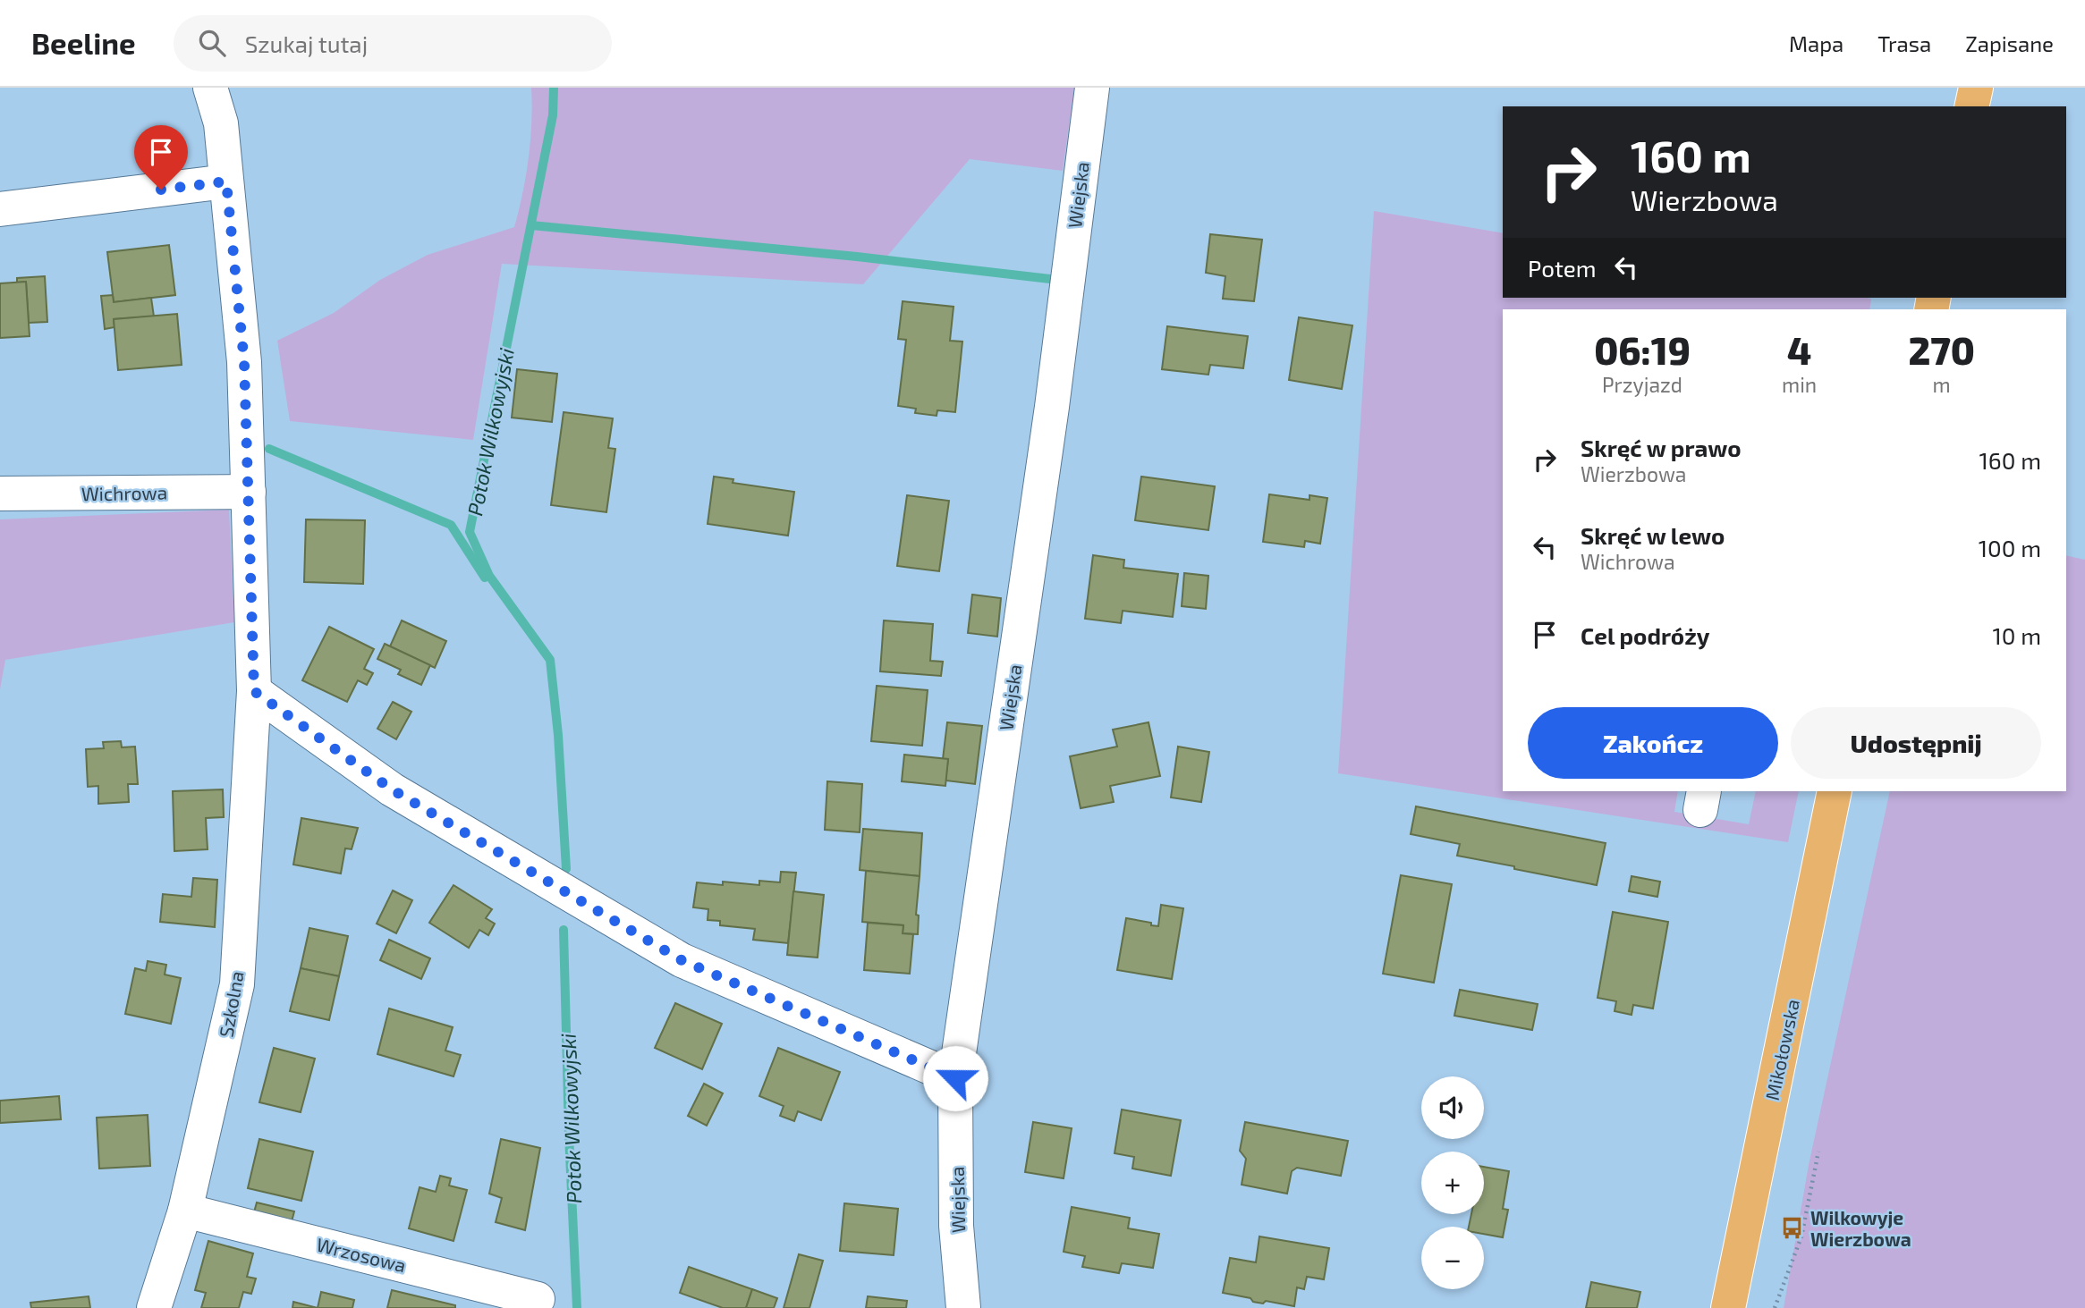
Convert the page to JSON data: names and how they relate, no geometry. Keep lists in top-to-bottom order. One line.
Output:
{"streets":{"main road":["Mikołowska"],"street":["Wiejska","Wichrowa","Szkolna","Wrzosowa"]},"crossings":[["Wichrowa","Szkolna"],["Szkolna","Wrzosowa"]],"water":["Potok Wilkowyjski"],"places":{"bus stop":["Wilkowyje Wierzbowa"]},"page":{"header":"Beeline","search":"Szukaj tutaj","nav":["Mapa","Trasa","Zapisane"],"turn":["160 m","Wierzbowa"],"then":"Potem","eta":["06:19","Przyjazd","4","min","270","m"],"list":[{"name":"Skręć w prawo","note":"Wierzbowa","value":"160 m"},{"name":"Skręć w lewo","note":"Wichrowa","value":"100 m"},{"name":"Cel podróży","value":"10 m"}],"buttons":["Zakończ","Udostępnij"],"map_buttons":["+","−"]}}
